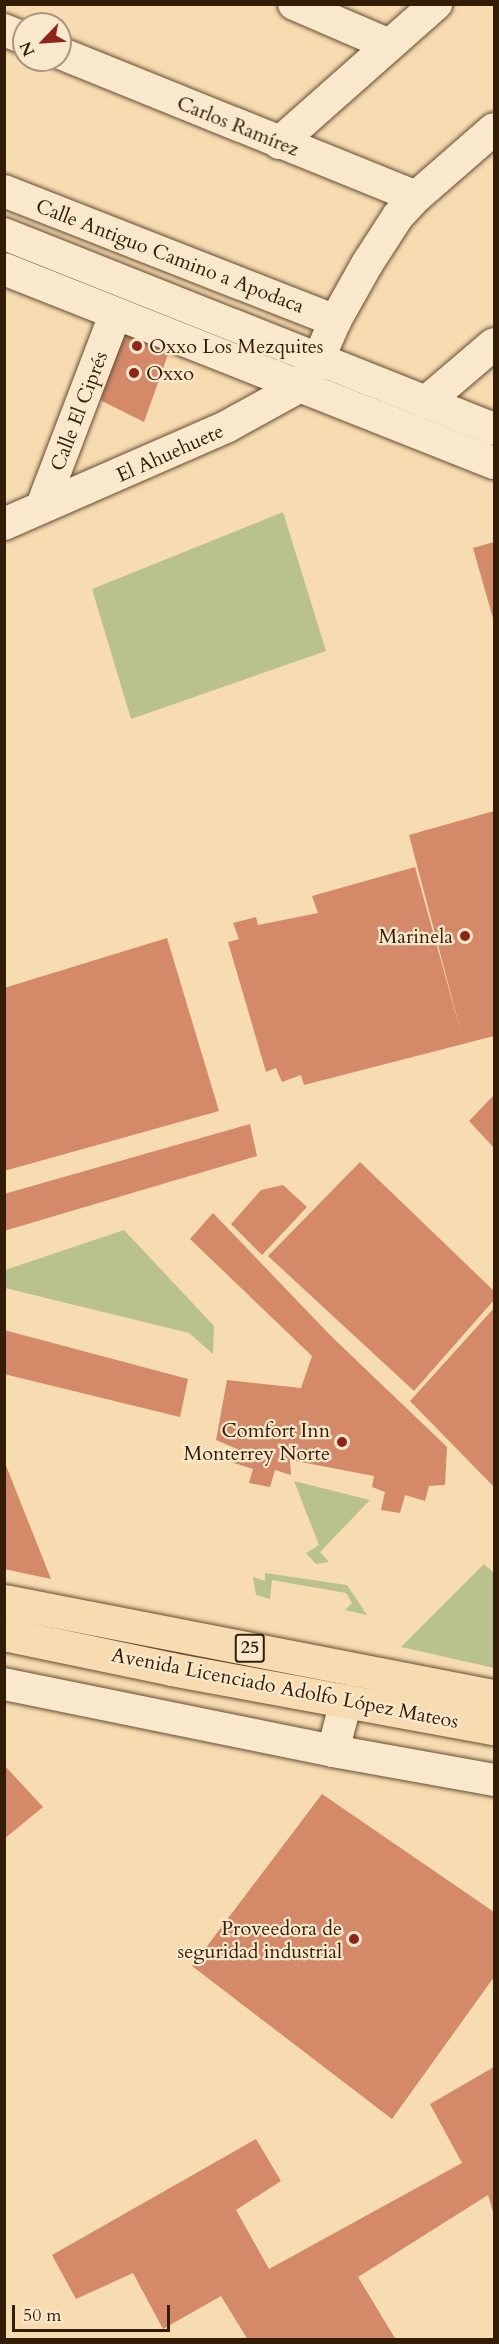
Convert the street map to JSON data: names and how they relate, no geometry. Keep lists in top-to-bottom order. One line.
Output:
{"streets":{"main road":["25","Avenida Licenciado Adolfo López Mateos"],"street":["Carlos Ramírez","Calle Antiguo Camino a Apodaca","Calle El Ciprés","El Ahuehuete"]},"crossings":[["Carlos Ramírez","El Ahuehuete"],["Calle Antiguo Camino a Apodaca","El Ahuehuete"],["Calle El Ciprés","El Ahuehuete"]],"places":["Oxxo Los Mezquites","Oxxo","Marinela","Comfort Inn Monterrey Norte","Proveedora de seguridad industrial"],"scale_bar":"50 m","north":"bottom left"}
